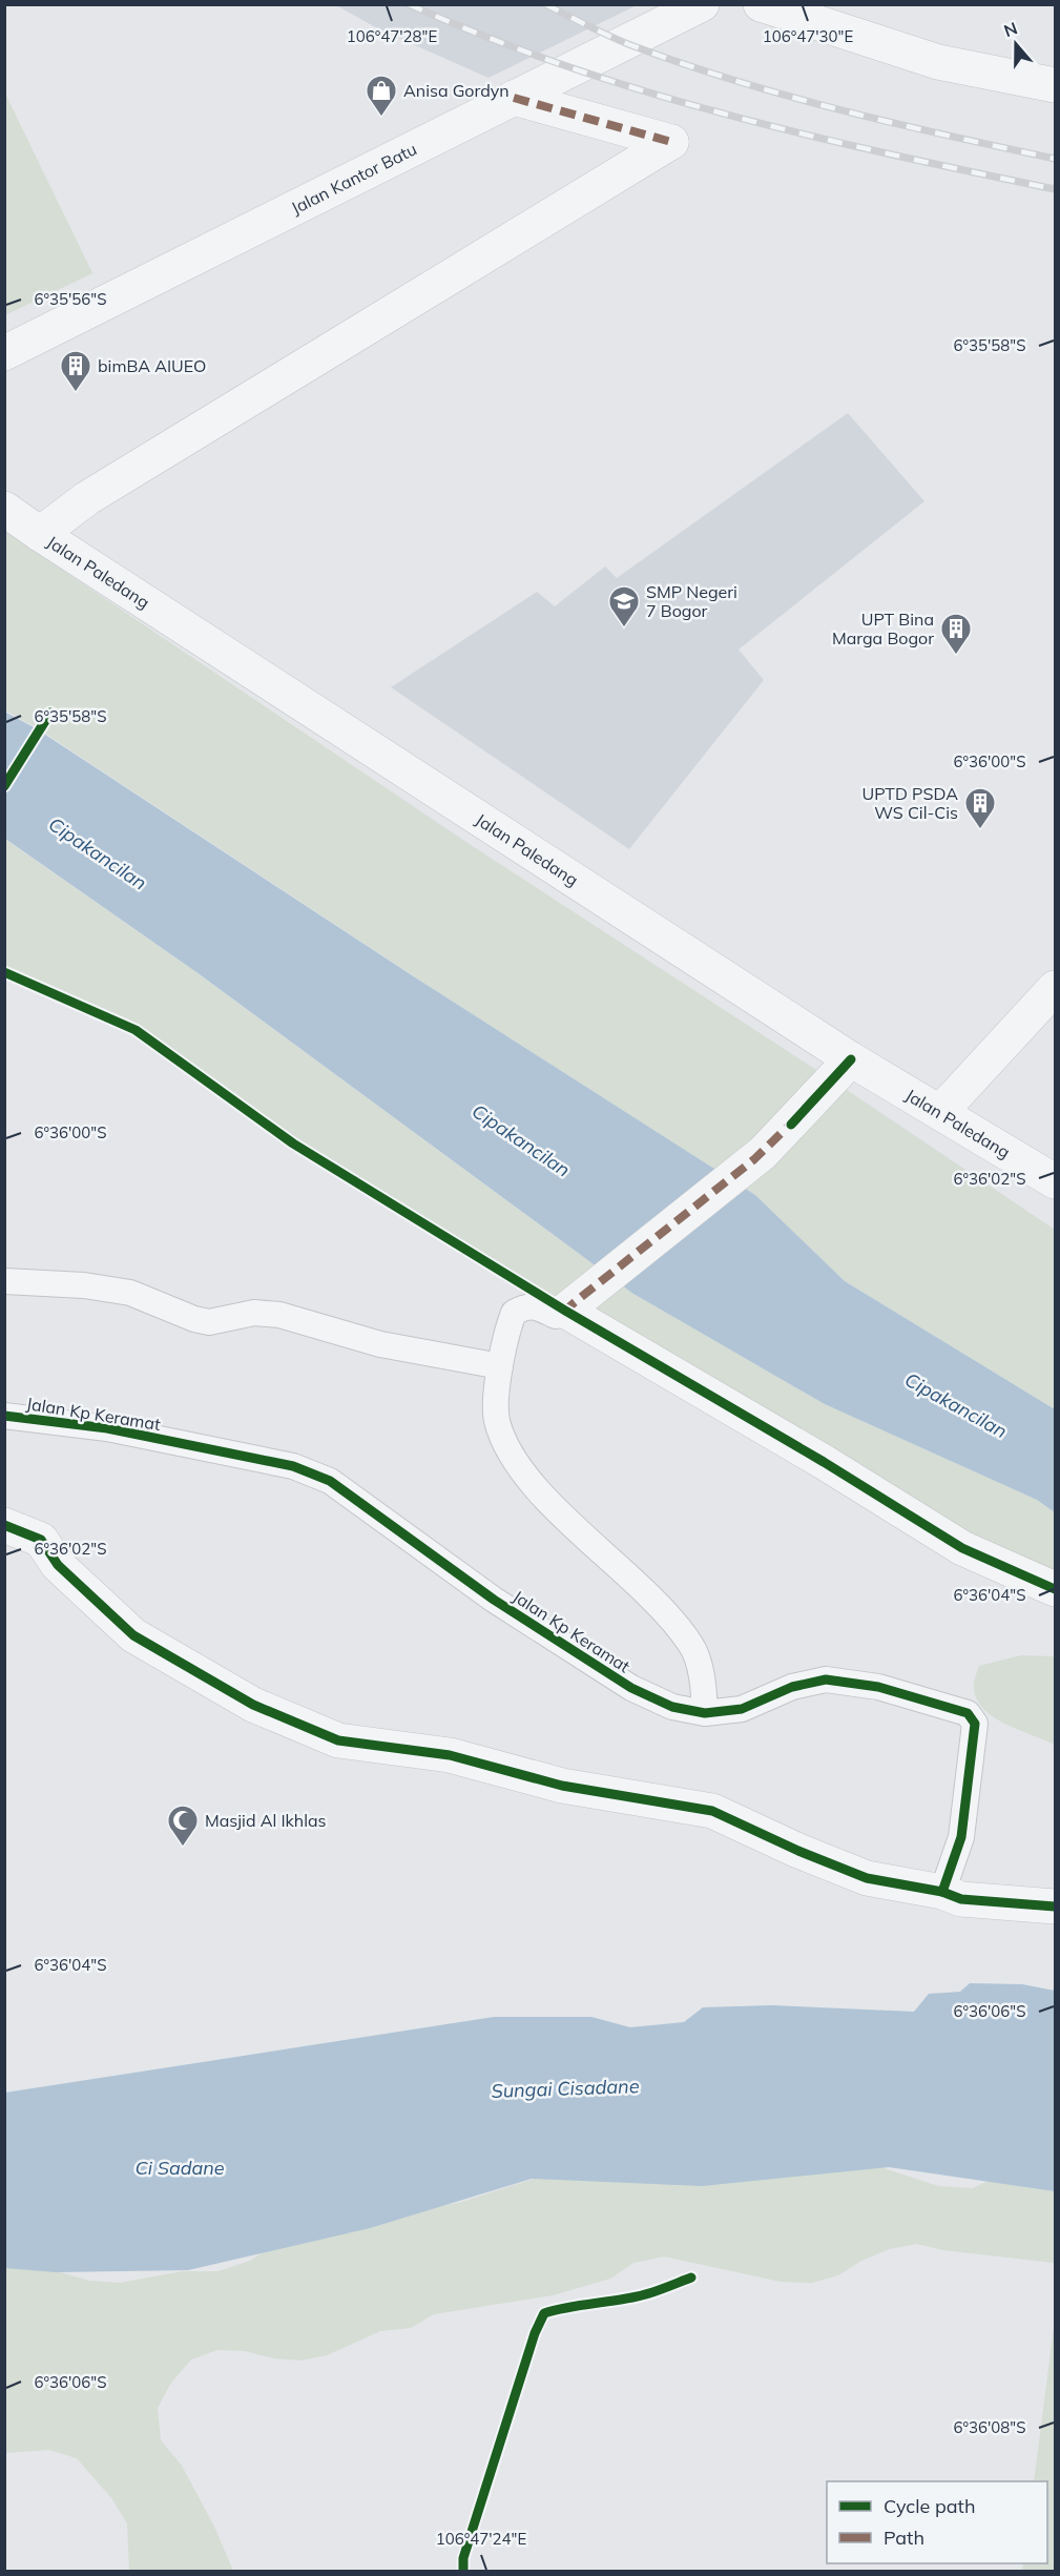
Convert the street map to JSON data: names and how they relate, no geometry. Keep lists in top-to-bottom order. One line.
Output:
{"streets":{"street":["Jalan Kantor Batu","Jalan Paledang"],"lane":["Jalan Kp Keramat"]},"water":["Cipakancilan","Sungai Cisadane","Ci Sadane"],"places":{"shop":["Anisa Gordyn"],"building":["bimBA AIUEO","UPT Bina Marga Bogor","UPTD PSDA WS Cil-Cis"],"school or university":["SMP Negeri 7 Bogor"],"mosque":["Masjid Al Ikhlas"]},"legend":["Cycle path","Path"],"north":"top","coordinates":["106°47'28\"E","106°47'30\"E","6°35'56\"S","6°35'58\"S","6°36'00\"S","6°36'02\"S","6°36'04\"S","6°36'06\"S","6°36'08\"S","106°47'24\"E"]}
